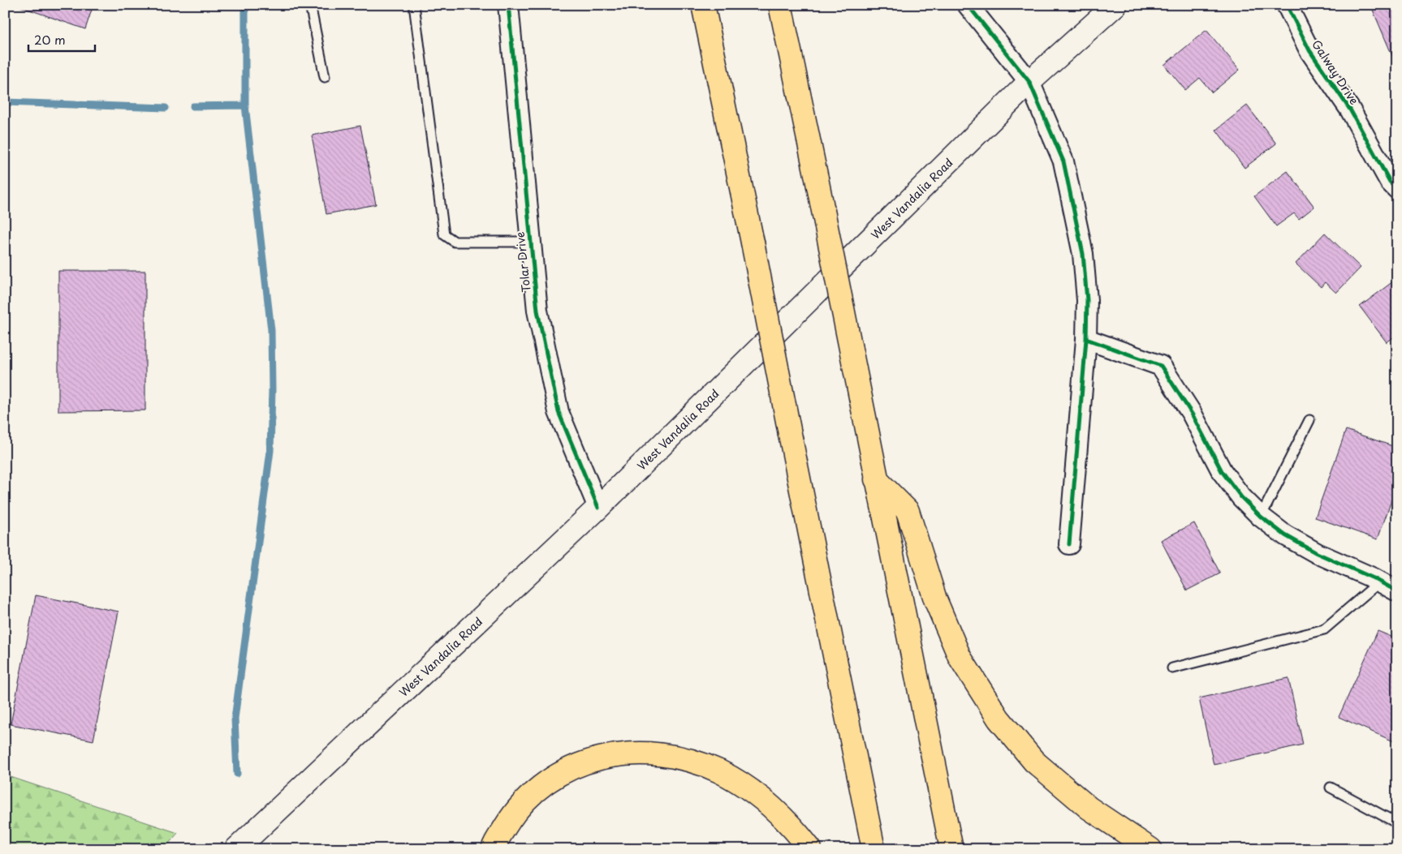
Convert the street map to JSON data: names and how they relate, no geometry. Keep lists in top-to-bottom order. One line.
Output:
{"streets":{"main road":["West Vandalia Road"],"street":["Galway Drive","Tolar Drive"]},"crossings":[["West Vandalia Road","Tolar Drive"]],"scale_bar":"20 m"}
